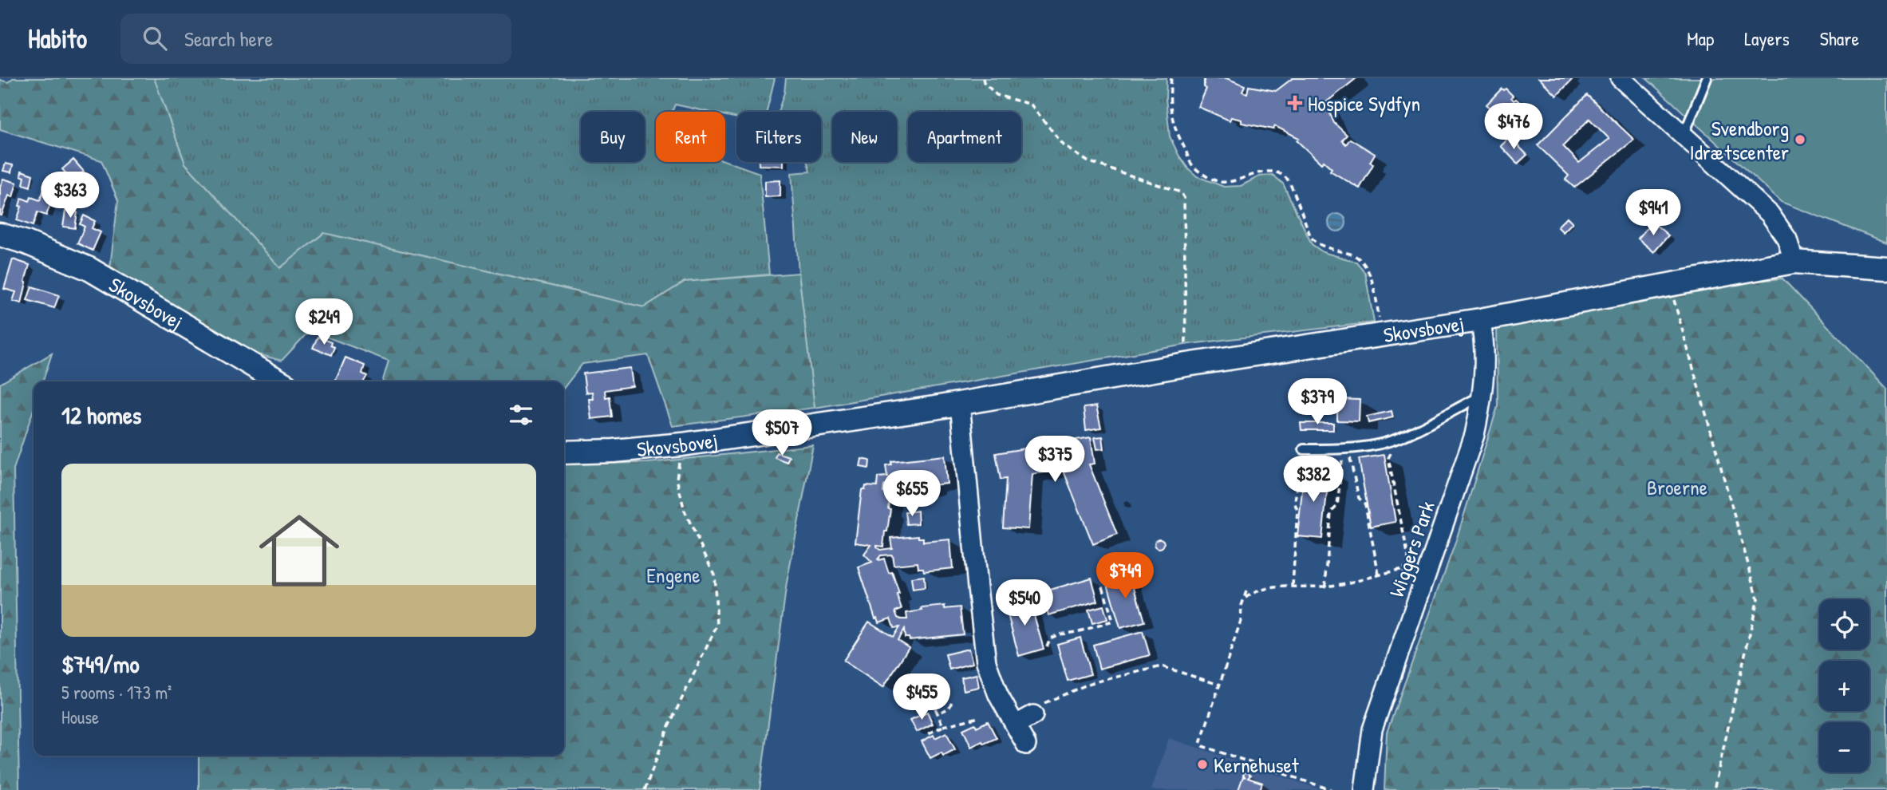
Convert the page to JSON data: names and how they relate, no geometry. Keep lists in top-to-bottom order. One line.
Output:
{"streets":{"street":["Skovsbovej","Wiggers Park"]},"crossings":[["Skovsbovej","Wiggers Park"]],"parks":["Broerne","Engene"],"places":{"health":["Hospice Sydfyn"],"other":["Svendborg Idrætscenter","Kernehuset"]},"page":{"header":"Habito","search":"Search here","nav":["Map","Layers","Share"],"price":["$476","$363","$941","$249","$379","$507","$375","$382","$655","$749","$540","$455"],"chip":["Buy","Rent","Filters","New","Apartment"],"heading":"12 homes","list":[{"name":"$749/mo","note":"5 rooms · 173 m² · House"}],"map_buttons":["+","−"]}}
